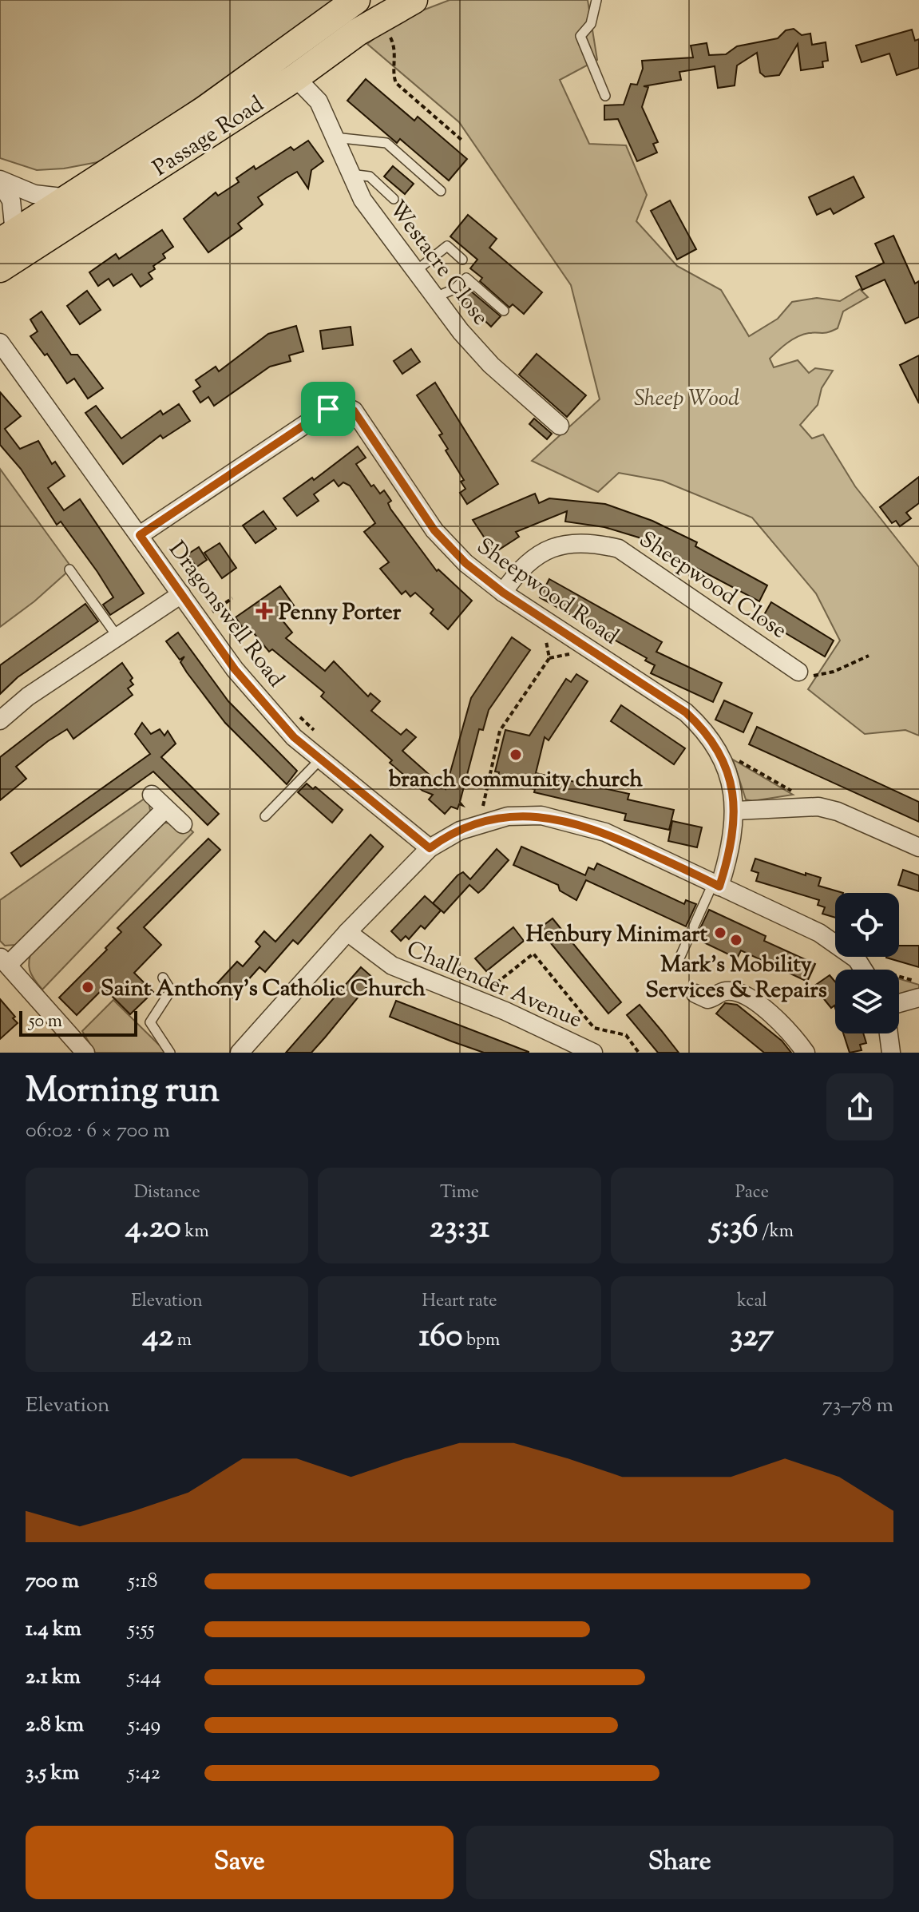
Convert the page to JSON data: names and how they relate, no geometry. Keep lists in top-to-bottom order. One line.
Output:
{"streets":{"main road":["Passage Road"],"street":["Westacre Close","Sheepwood Close","Sheepwood Road","Dragonswell Road","Challender Avenue"]},"crossings":[["Passage Road","Westacre Close"],["Sheepwood Close","Sheepwood Road"],["Sheepwood Road","Dragonswell Road"]],"parks":["Sheep Wood"],"places":{"health":["Penny Porter"],"other":["branch community church","Henbury Minimart","Mark's Mobility Services & Repairs","Saint Anthony's Catholic Church"]},"scale_bar":"50 m","page":{"scale":"50 m","heading":["Morning run","06:02 · 6 × 700 m"],"stats":[["Distance","4.20 km"],["Time","23:31"],["Pace","5:36 /km"],["Elevation","42 m"],["Heart rate","160 bpm"],["kcal","327"]],"chart":["Elevation","73–78 m"],"list":[{"name":"700 m","note":"5:18"},{"name":"1.4 km","note":"5:55"},{"name":"2.1 km","note":"5:44"},{"name":"2.8 km","note":"5:49"},{"name":"3.5 km","note":"5:42"}],"buttons":["Save","Share"]}}
